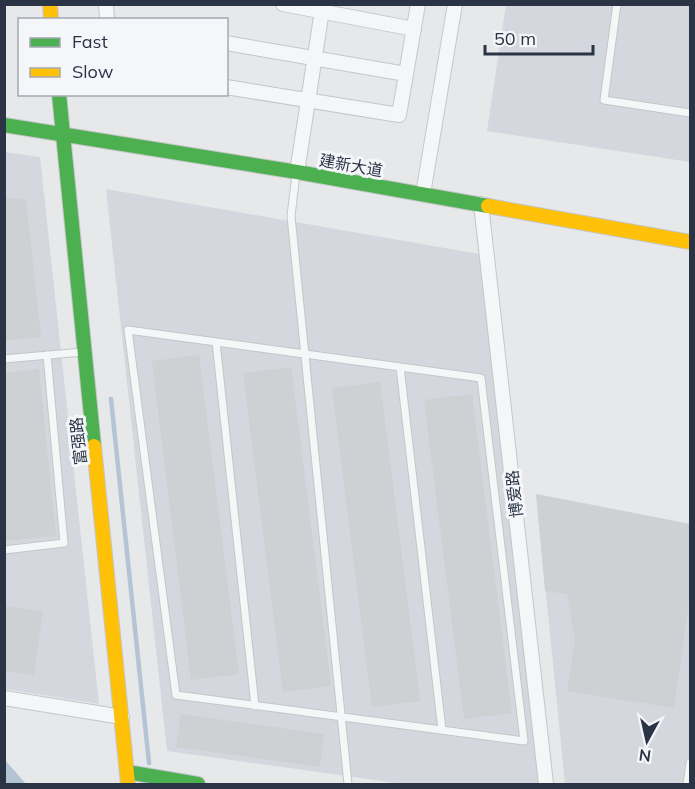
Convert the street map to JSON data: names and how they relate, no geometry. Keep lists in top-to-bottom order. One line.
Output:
{"streets":{"street":["建新大道","富强路","博爱路"]},"crossings":[["建新大道","富强路"],["建新大道","博爱路"]],"legend":["Fast","Slow"],"scale_bar":"50 m","north":"bottom"}
